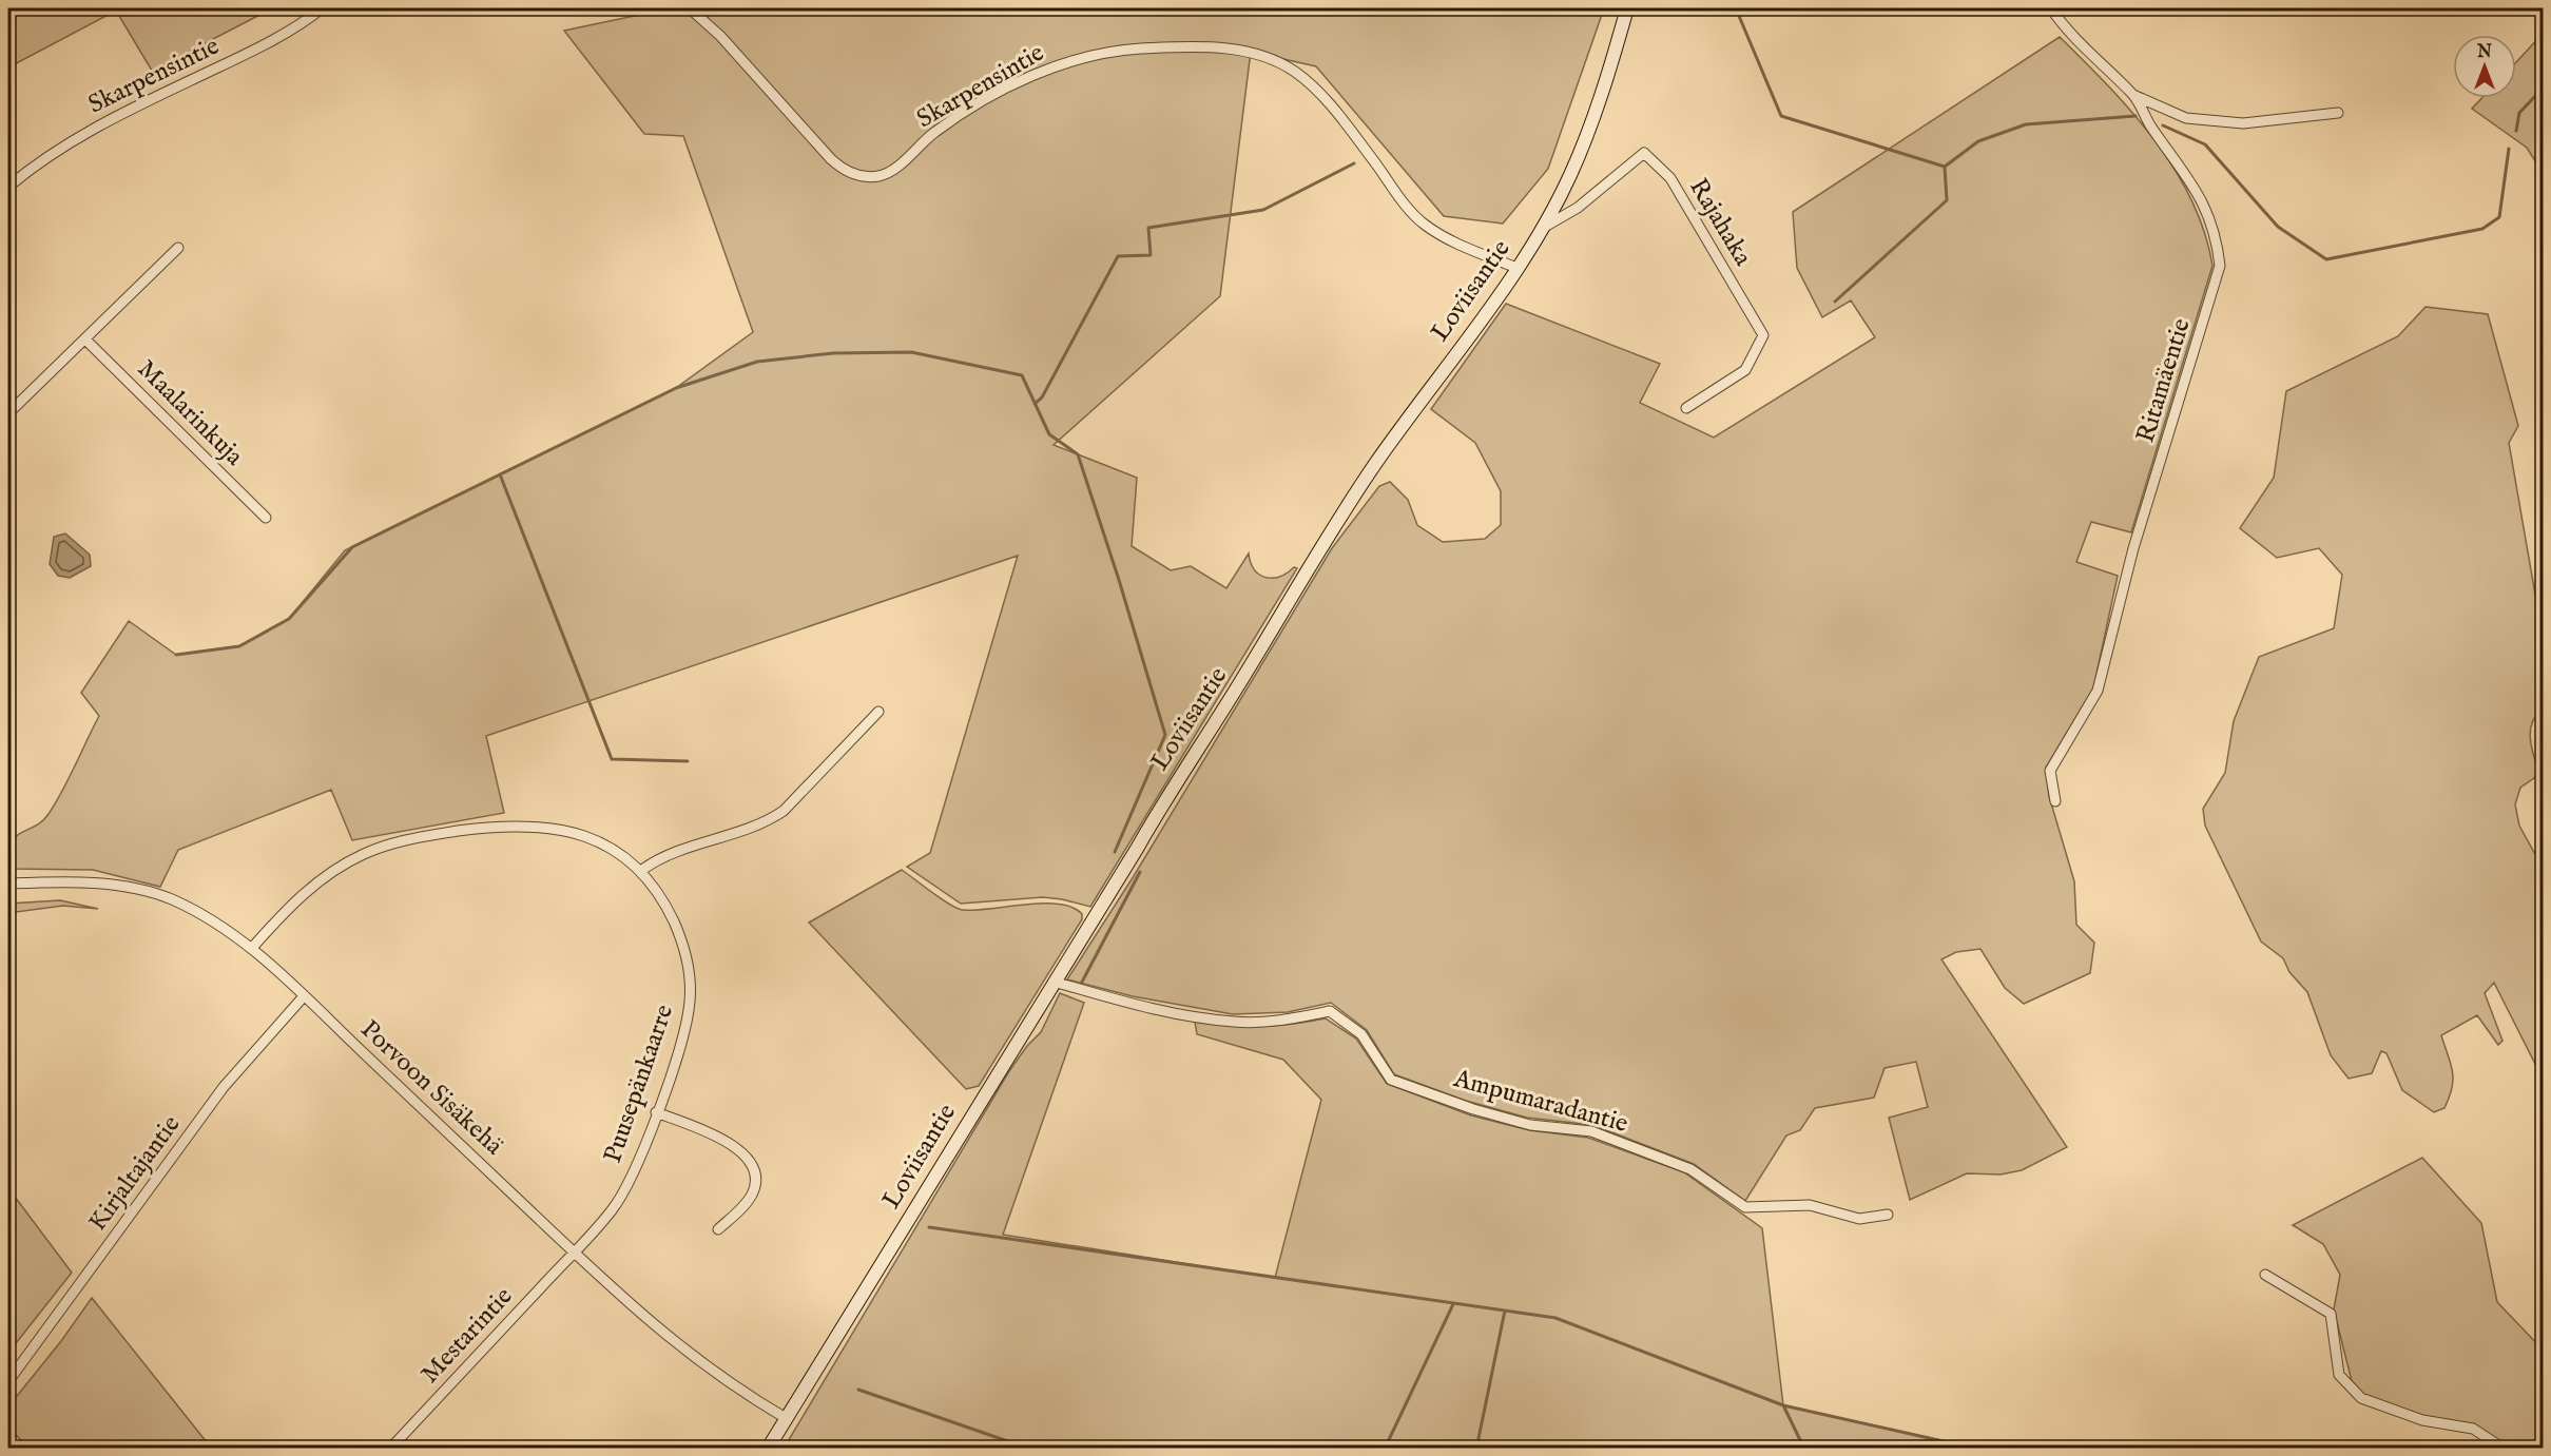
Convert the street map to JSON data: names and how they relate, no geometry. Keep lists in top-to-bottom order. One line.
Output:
{"streets":{"main road":["Loviisantie"],"street":["Skarpensintie","Rajahaka","Ritamäentie","Maalarinkuja","Puusepänkaarre","Porvoon Sisäkehä","Ampumaradantie","Kirjaltajantie","Mestarintie"]},"crossings":[["Skarpensintie","Loviisantie"],["Rajahaka","Loviisantie"],["Loviisantie","Porvoon Sisäkehä"],["Loviisantie","Ampumaradantie"],["Puusepänkaarre","Porvoon Sisäkehä"],["Puusepänkaarre","Mestarintie"],["Porvoon Sisäkehä","Kirjaltajantie"],["Porvoon Sisäkehä","Mestarintie"]],"north":"top"}
